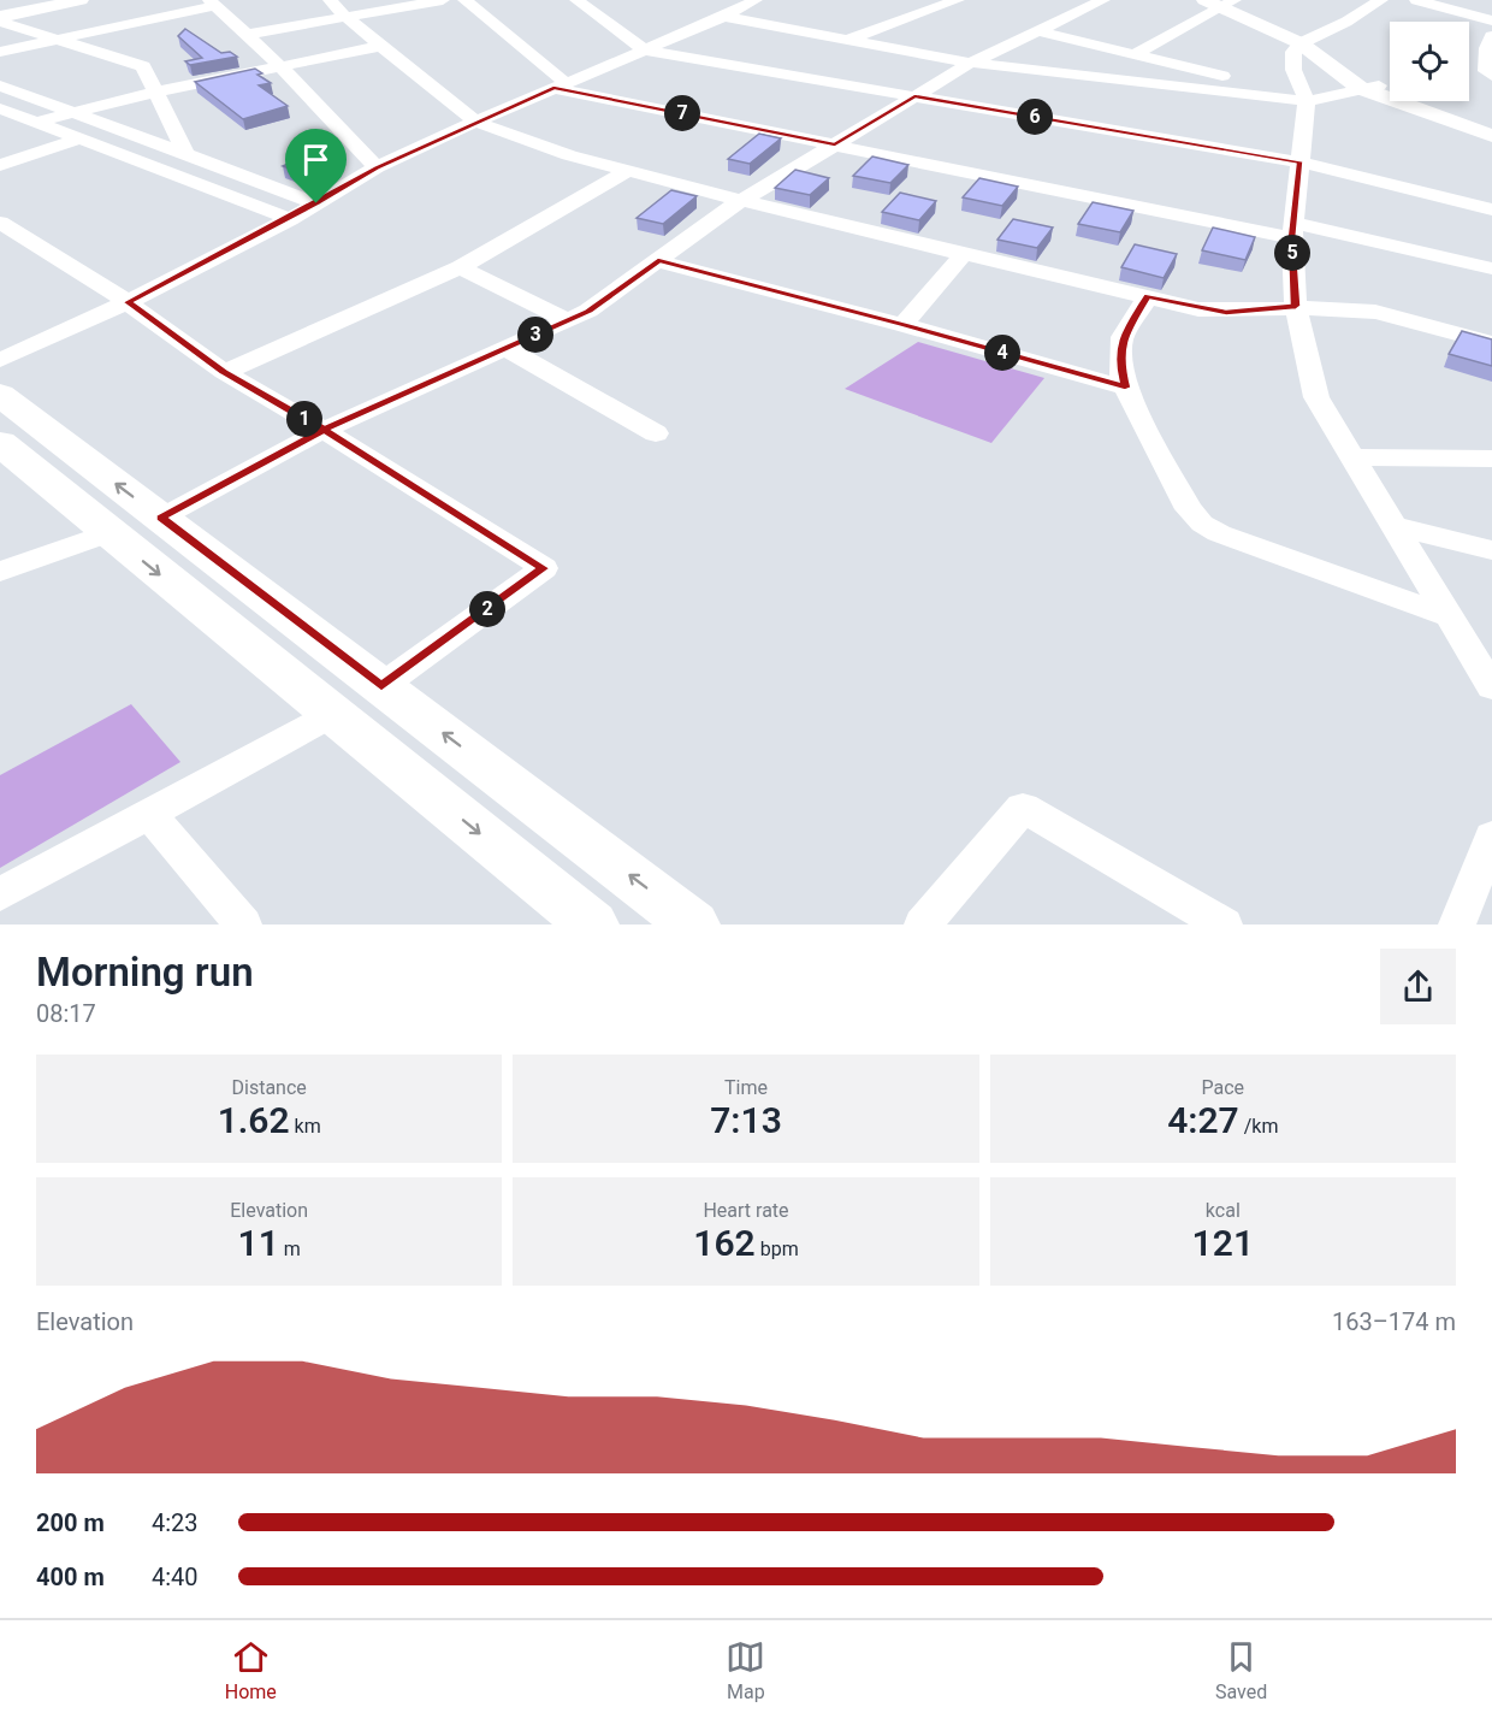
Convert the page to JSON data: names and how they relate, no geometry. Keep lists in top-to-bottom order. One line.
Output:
{"page":{"pins":["7","6","5","3","4","1","2"],"heading":["Morning run","08:17"],"stats":[["Distance","1.62 km"],["Time","7:13"],["Pace","4:27 /km"],["Elevation","11 m"],["Heart rate","162 bpm"],["kcal","121"]],"chart":["Elevation","163–174 m"],"list":[{"name":"200 m","note":"4:23"},{"name":"400 m","note":"4:40"}],"tabs":["Home","Map","Saved"]}}
